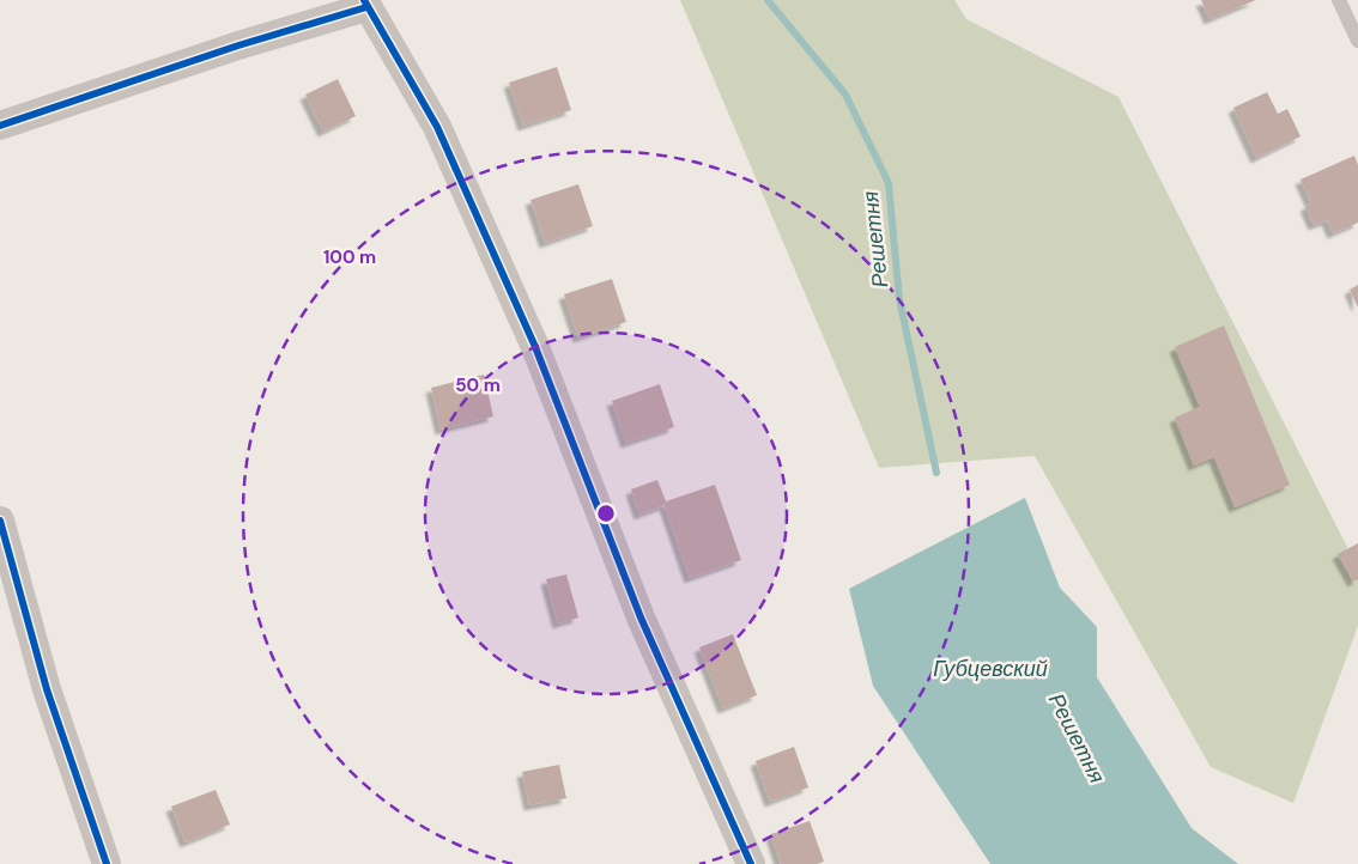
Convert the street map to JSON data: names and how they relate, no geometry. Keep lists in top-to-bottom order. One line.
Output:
{"water":["Решетня","Губцевский"],"rings":["100 m","50 m"]}
